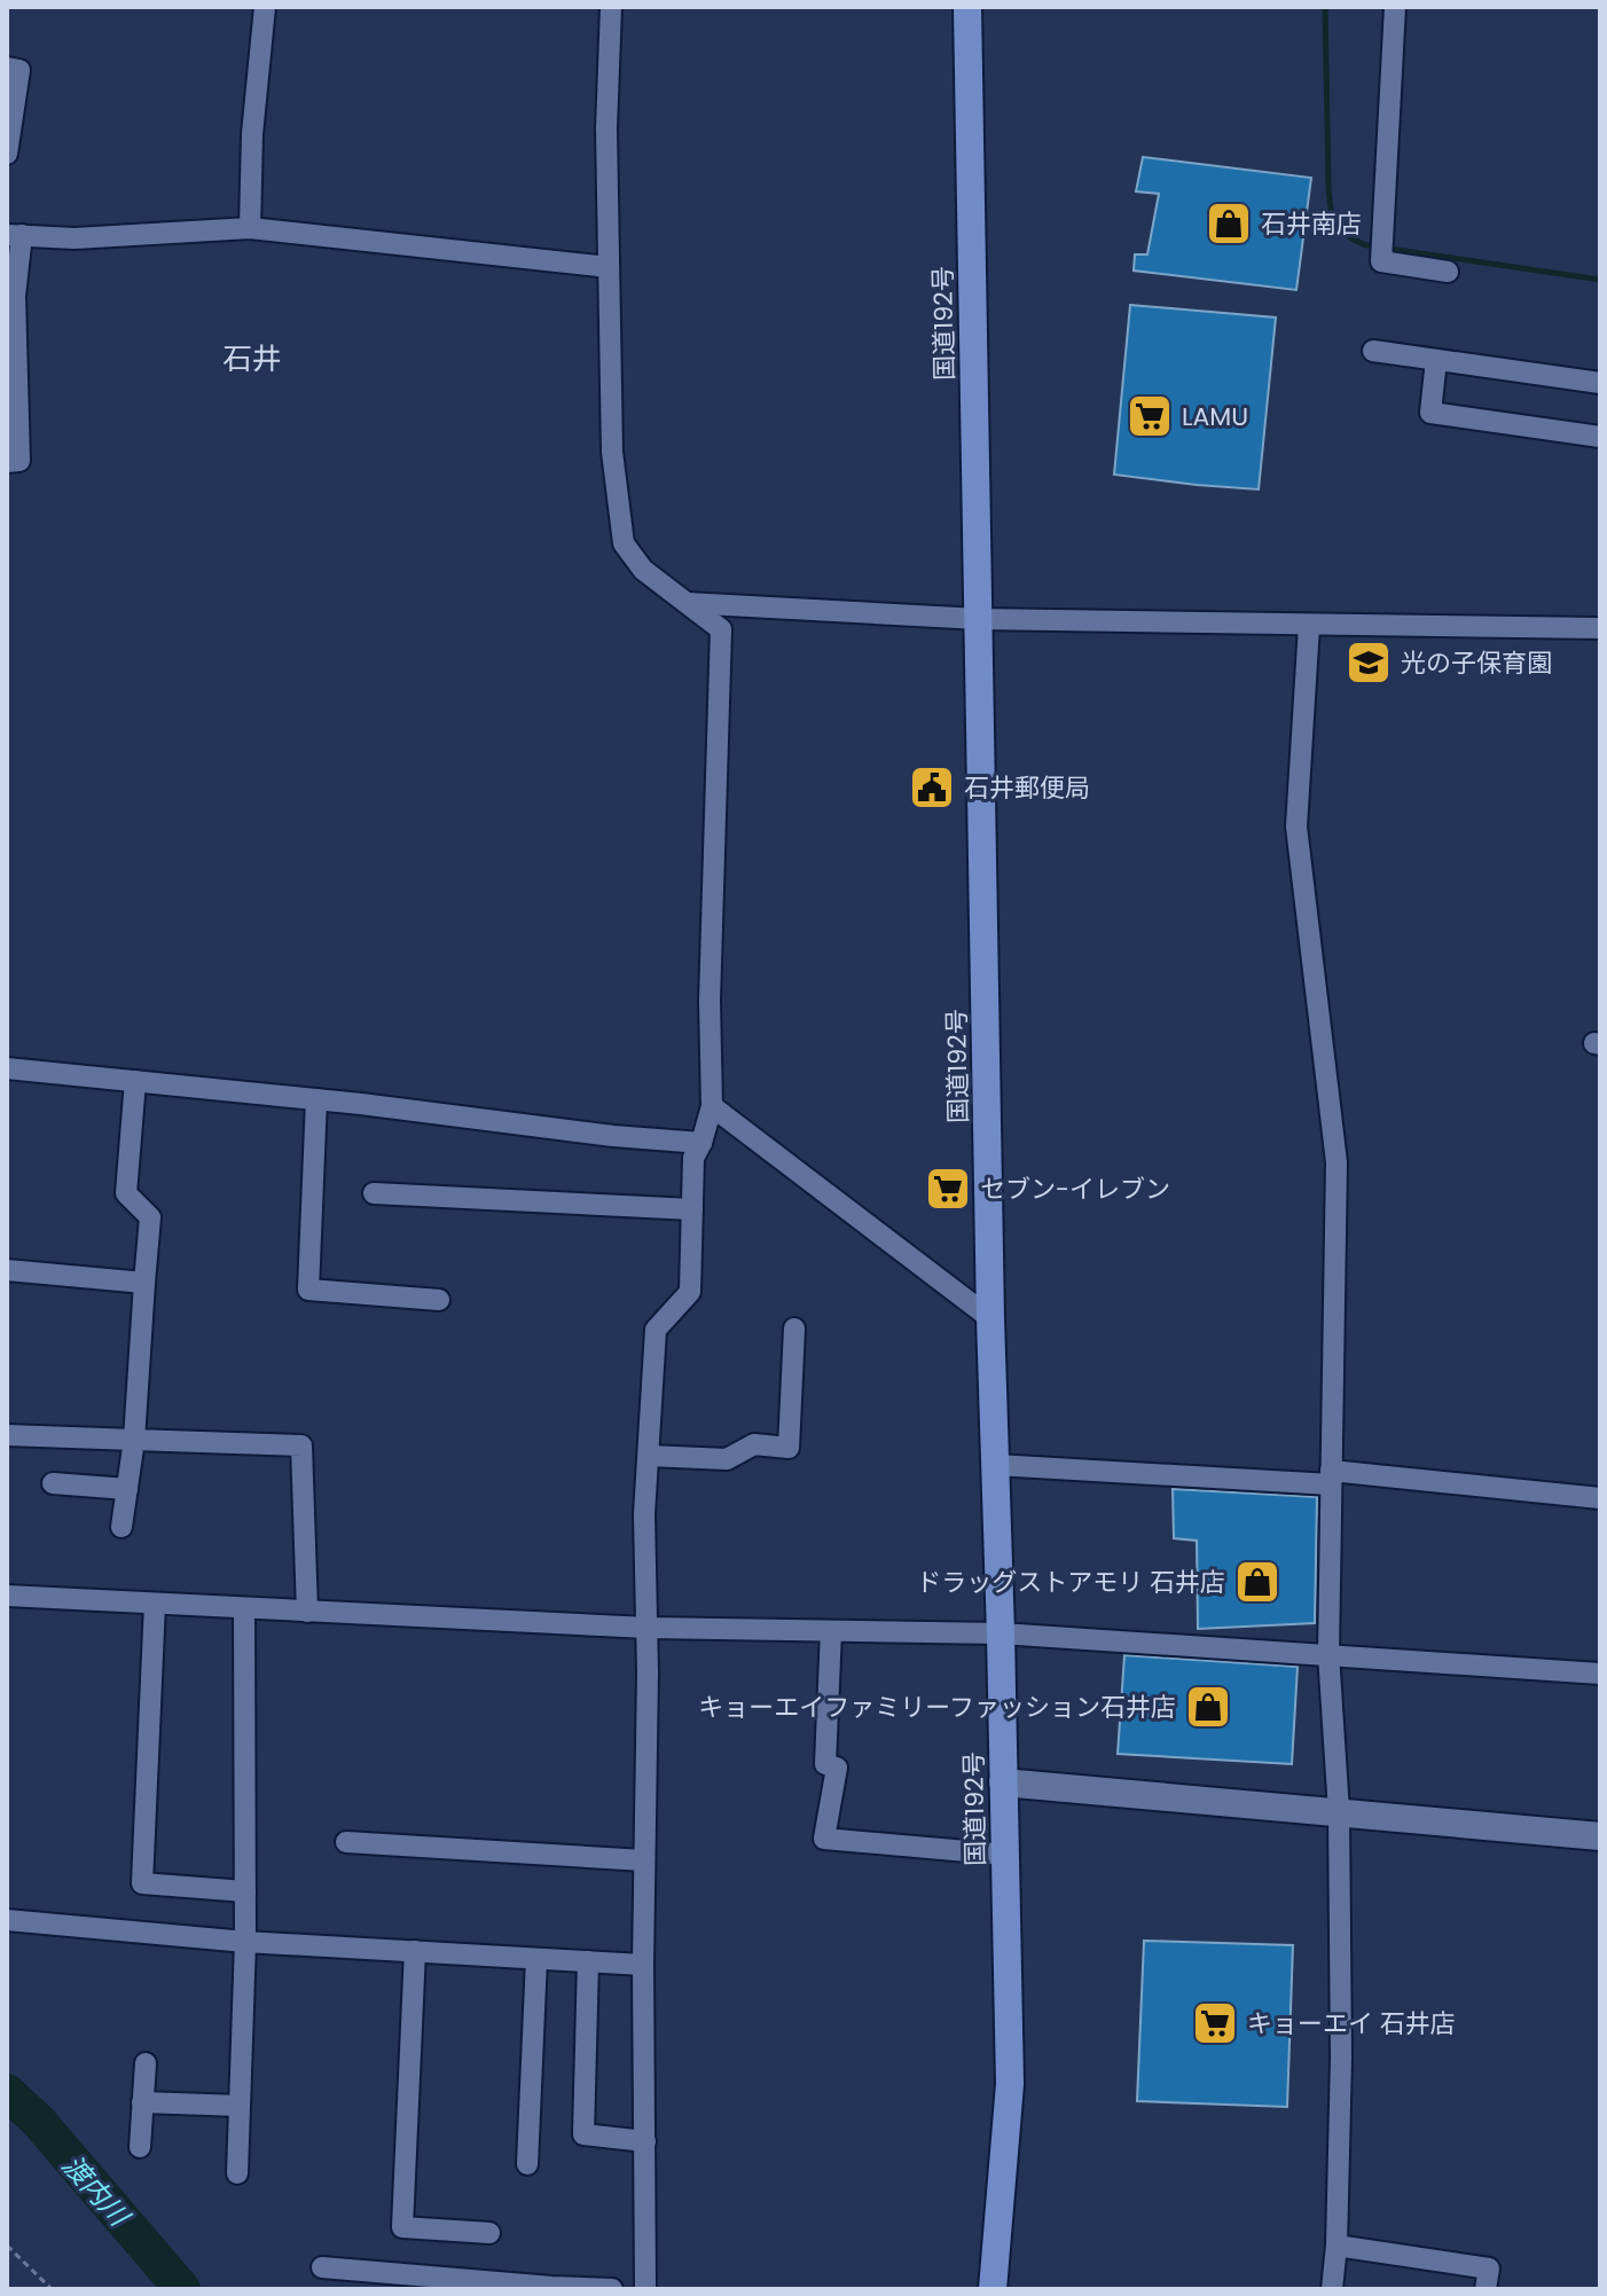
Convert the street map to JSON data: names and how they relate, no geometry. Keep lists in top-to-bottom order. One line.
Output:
{"streets":{"highway":["国道192号"]},"districts":["石井"],"water":["渡内川"],"places":{"shop":["石井南店","ドラッグストアモリ 石井店","キョーエイファミリーファッション石井店"],"supermarket":["LAMU","セブン-イレブン","キョーエイ 石井店"],"school or university":["光の子保育園"],"public building":["石井郵便局"]}}
